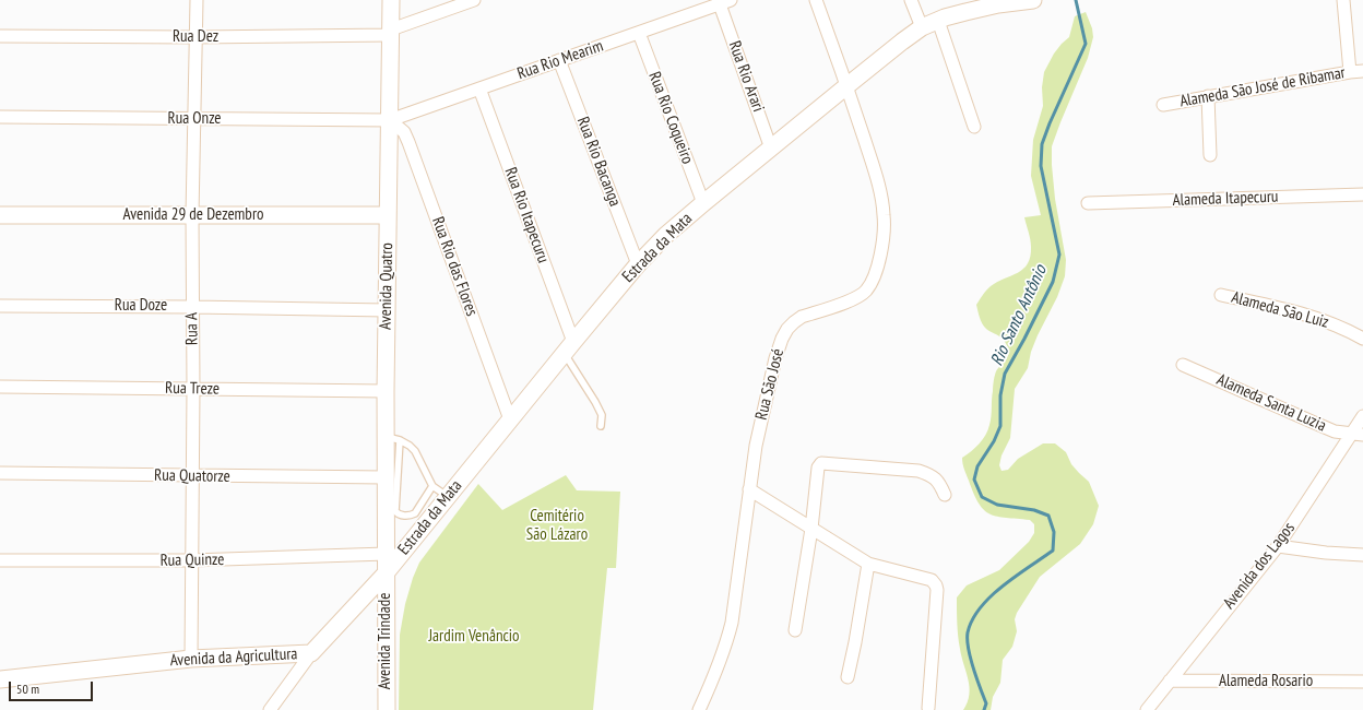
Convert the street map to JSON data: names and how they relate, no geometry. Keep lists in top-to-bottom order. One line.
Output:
{"streets":{"main road":["Avenida 29 de Dezembro","Estrada da Mata","Avenida Quatro","Avenida Trindade","Avenida da Agricultura"],"street":["Rua Dez","Rua Rio Mearim","Rua Rio Arari","Alameda São José de Ribamar","Rua Rio Coqueiro","Rua Onze","Rua Rio Bacanga","Alameda Itapecuru","Rua Rio Itapecuru","Rua Rio das Flores","Rua Doze","Alameda São Luiz","Rua A","Rua São José","Rua Treze","Alameda Santa Luzia","Rua Quatorze","Rua Quinze","Avenida dos Lagos","Alameda Rosario"]},"crossings":[["Rua Dez","Avenida Quatro"],["Rua Dez","Rua A"],["Rua Rio Mearim","Rua Rio Arari"],["Rua Rio Mearim","Rua Rio Coqueiro"],["Rua Rio Mearim","Rua Onze"],["Rua Rio Mearim","Rua Rio Bacanga"],["Rua Rio Mearim","Rua Rio Itapecuru"],["Rua Rio Mearim","Rua Rio das Flores"],["Rua Rio Mearim","Avenida Quatro"],["Rua Rio Arari","Estrada da Mata"],["Rua Rio Coqueiro","Estrada da Mata"],["Rua Onze","Rua Rio das Flores"],["Rua Onze","Avenida Quatro"],["Rua Onze","Rua A"],["Rua Rio Bacanga","Estrada da Mata"],["Avenida 29 de Dezembro","Avenida Quatro"],["Avenida 29 de Dezembro","Rua A"],["Rua Rio Itapecuru","Estrada da Mata"],["Estrada da Mata","Rua Rio das Flores"],["Estrada da Mata","Avenida Quatro"],["Estrada da Mata","Rua São José"],["Estrada da Mata","Avenida Trindade"],["Estrada da Mata","Avenida da Agricultura"],["Rua Rio das Flores","Avenida Quatro"],["Avenida Quatro","Rua Doze"],["Avenida Quatro","Rua Treze"],["Avenida Quatro","Rua Quatorze"],["Avenida Quatro","Rua Quinze"],["Avenida Quatro","Avenida Trindade"],["Rua Doze","Rua A"],["Rua A","Rua Treze"],["Rua A","Rua Quatorze"],["Rua A","Rua Quinze"],["Rua A","Avenida da Agricultura"],["Alameda Santa Luzia","Avenida dos Lagos"],["Avenida dos Lagos","Alameda Rosario"]],"water":["Rio Santo Antônio"],"parks":["Cemitério São Lázaro","Jardim Venâncio"],"scale_bar":"50 m"}
